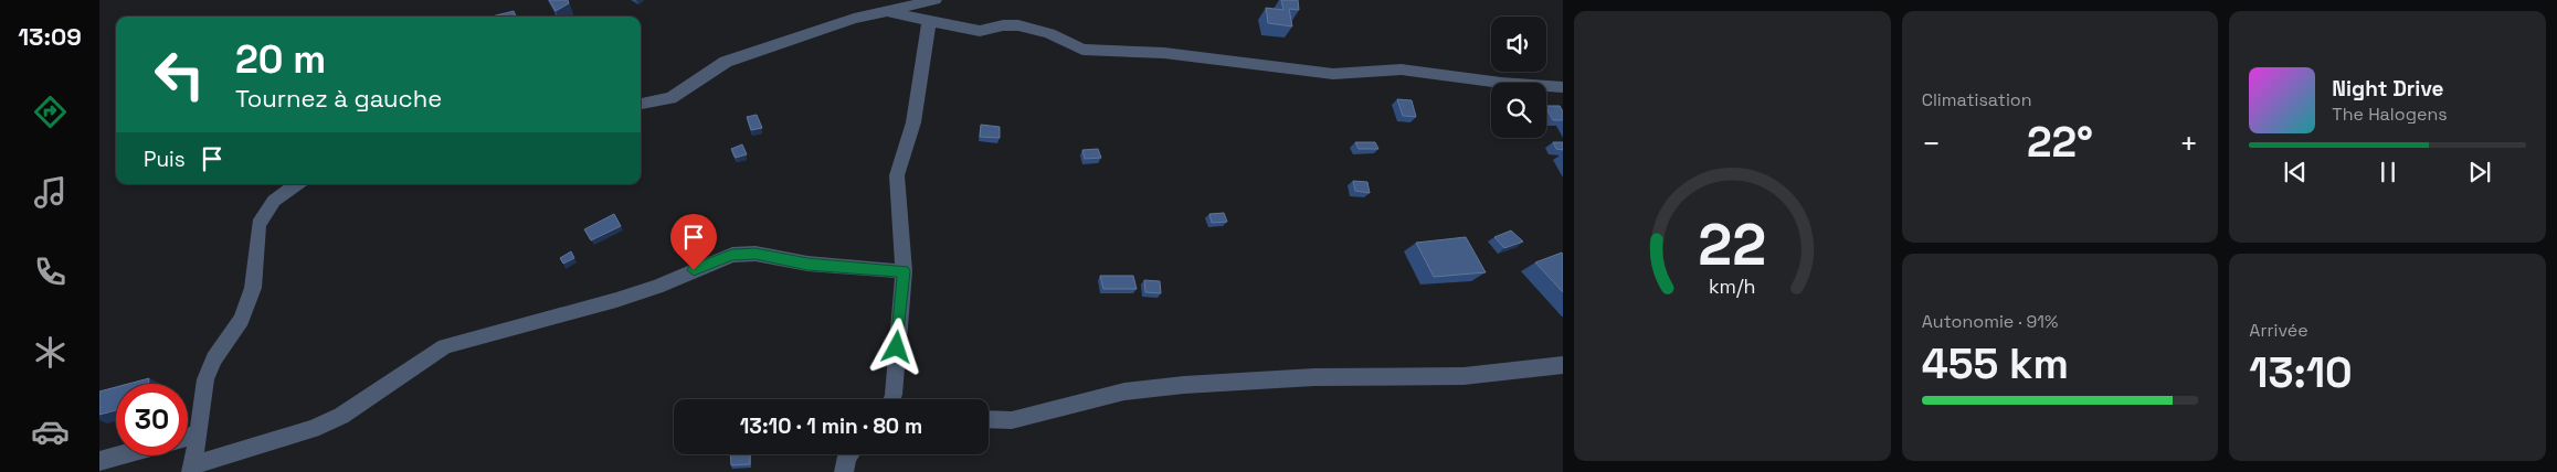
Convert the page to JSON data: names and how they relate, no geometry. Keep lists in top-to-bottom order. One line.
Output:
{"page":{"tabs":"13:09","tile":["Climatisation",["Autonomie · 91%","455 km"],["Arrivée","13:10"]],"turn":["20 m","Tournez à gauche"],"song":["Night Drive","The Halogens"],"heat":["−","22°","+"],"then":"Puis","limit":"30","trip":"13:10 · 1 min · 80 m","gauge":["22","km/h"]}}
